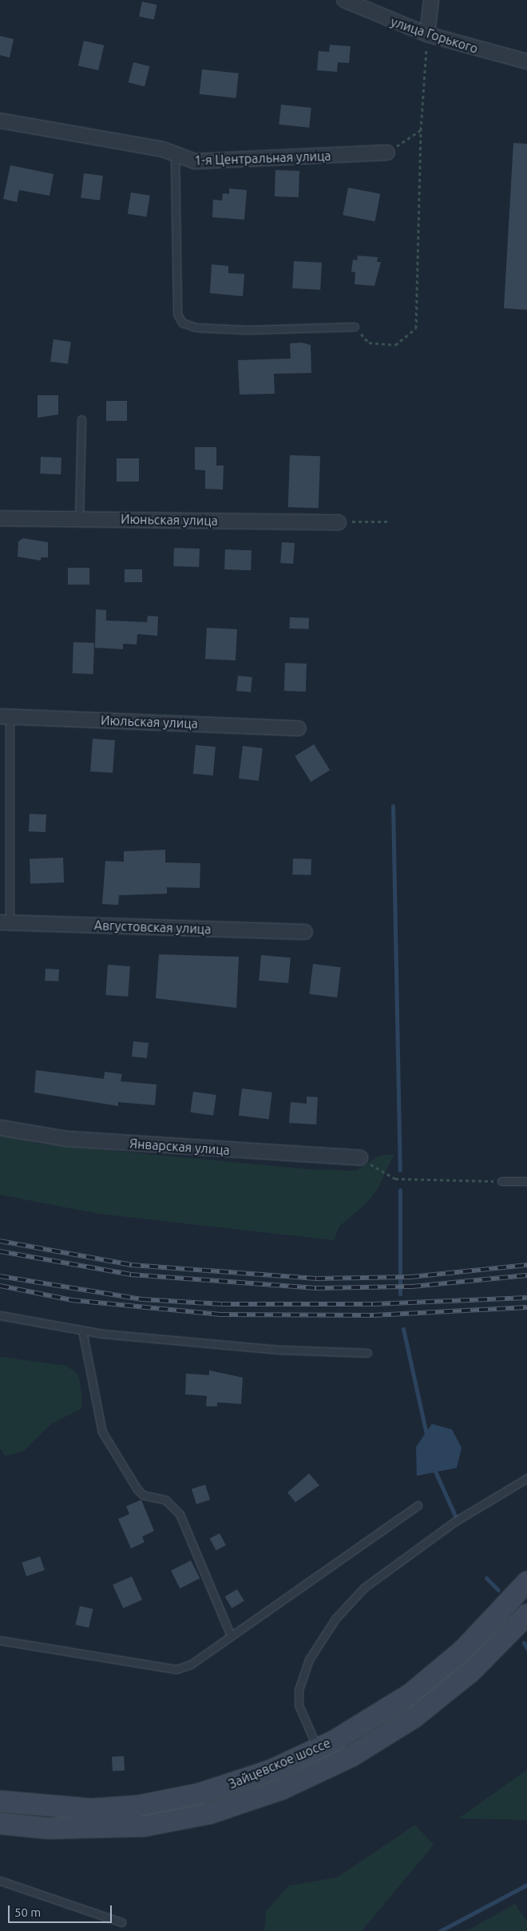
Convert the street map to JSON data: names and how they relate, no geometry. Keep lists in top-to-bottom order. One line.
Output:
{"streets":{"main road":["Зайцевское шоссе"],"street":["улица Горького","1-я Центральная улица","Июньская улица","Июльская улица","Августовская улица","Январская улица"]},"scale_bar":"50 m"}
